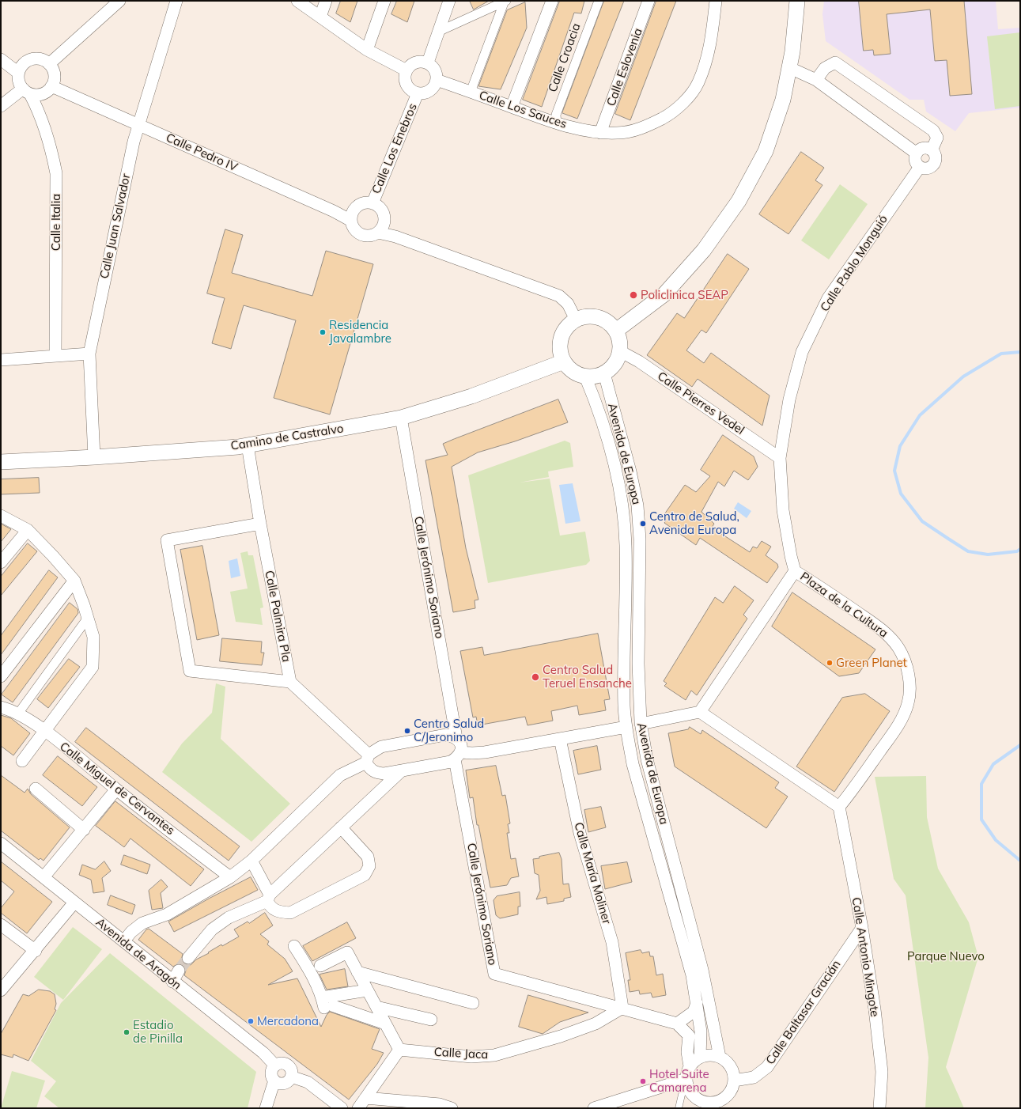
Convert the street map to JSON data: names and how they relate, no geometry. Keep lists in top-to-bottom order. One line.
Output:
{"streets":{"street":["Calle Croacia","Calle Eslovenia","Calle Los Sauces","Calle Los Enebros","Calle Pedro IV","Calle Italia","Calle Juan Salvador","Calle Pablo Monguió","Calle Pierres Vedel","Camino de Castralvo","Avenida de Europa","Calle Jerónimo Soriano","Plaza de la Cultura","Calle Palmira Pla","Calle Miguel de Cervantes","Calle María Moliner","Avenida de Aragón","Calle Antonio Mingote","Calle Baltasar Gracián","Calle Jaca"]},"crossings":[["Calle Croacia","Calle Los Sauces"],["Calle Eslovenia","Calle Los Sauces"],["Calle Los Sauces","Calle Los Enebros"],["Calle Los Enebros","Calle Pedro IV"],["Calle Pedro IV","Calle Italia"],["Calle Pedro IV","Calle Juan Salvador"],["Calle Juan Salvador","Camino de Castralvo"],["Calle Pablo Monguió","Calle Pierres Vedel"],["Calle Pablo Monguió","Plaza de la Cultura"],["Calle Pierres Vedel","Camino de Castralvo"],["Calle Pierres Vedel","Avenida de Europa"],["Camino de Castralvo","Avenida de Europa"],["Camino de Castralvo","Calle Jerónimo Soriano"],["Camino de Castralvo","Calle Palmira Pla"],["Avenida de Europa","Calle Jerónimo Soriano"],["Avenida de Europa","Calle Baltasar Gracián"],["Calle Jerónimo Soriano","Calle María Moliner"],["Calle Jerónimo Soriano","Calle Baltasar Gracián"],["Calle Jerónimo Soriano","Calle Jaca"],["Plaza de la Cultura","Calle Antonio Mingote"],["Calle María Moliner","Calle Jaca"],["Calle Antonio Mingote","Calle Baltasar Gracián"]],"parks":["Parque Nuevo"],"places":["Policlinica SEAP","Residencia Javalambre","Centro de Salud, Avenida Europa","Green Planet","Centro Salud Teruel Ensanche","Centro Salud C/Jeronimo","Mercadona","Estadio de Pinilla","Hotel Suite Camarena"]}
